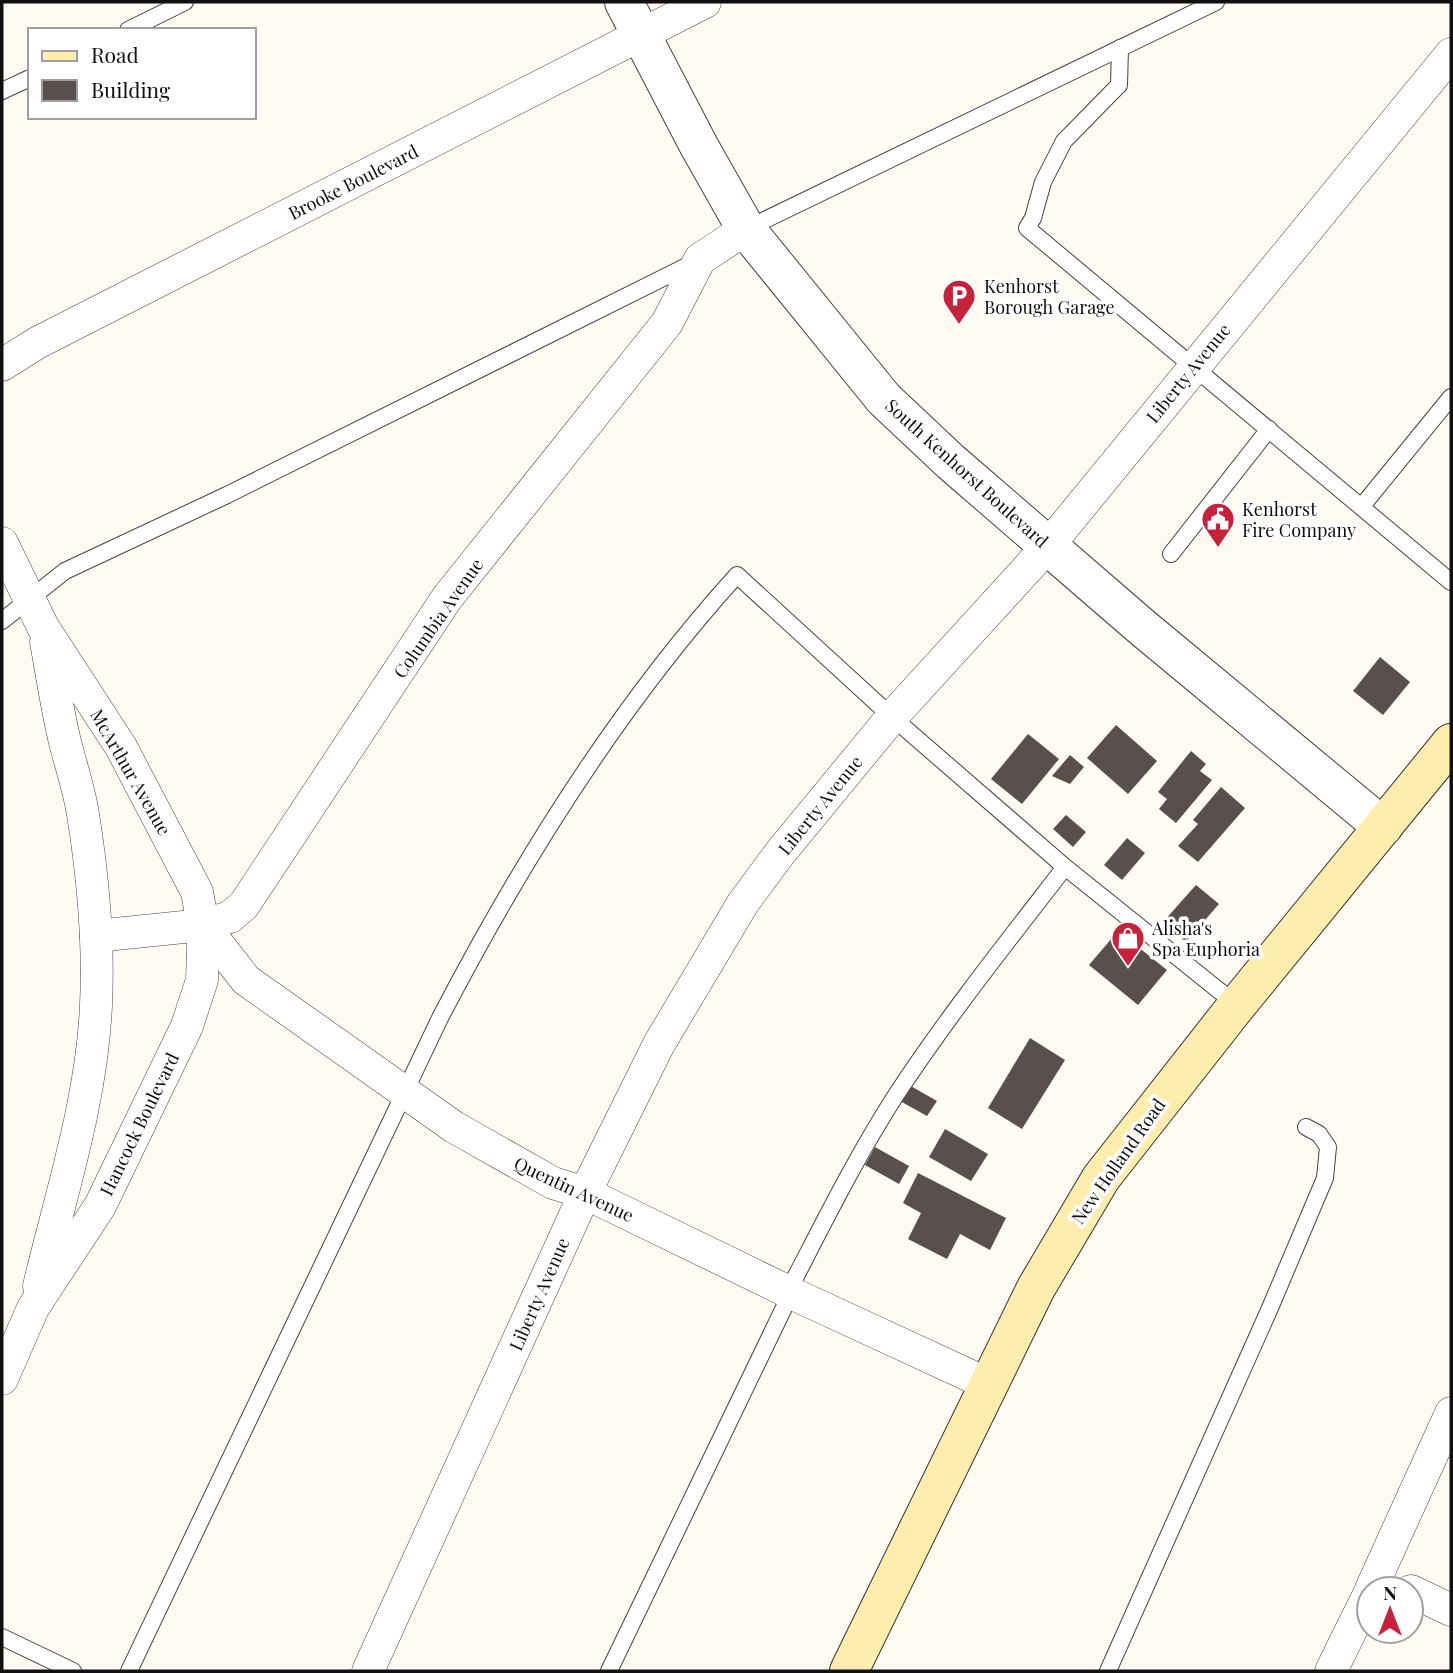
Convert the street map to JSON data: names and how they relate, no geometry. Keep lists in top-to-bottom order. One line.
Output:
{"streets":{"main road":["New Holland Road"],"street":["Brooke Boulevard","Liberty Avenue","South Kenhorst Boulevard","Columbia Avenue","McArthur Avenue","Hancock Boulevard","Quentin Avenue"]},"crossings":[["Brooke Boulevard","South Kenhorst Boulevard"],["Liberty Avenue","South Kenhorst Boulevard"],["Liberty Avenue","Quentin Avenue"],["South Kenhorst Boulevard","Columbia Avenue"],["South Kenhorst Boulevard","New Holland Road"],["Columbia Avenue","McArthur Avenue"],["Columbia Avenue","Hancock Boulevard"],["Columbia Avenue","Quentin Avenue"],["McArthur Avenue","Hancock Boulevard"],["McArthur Avenue","Quentin Avenue"],["Hancock Boulevard","Quentin Avenue"],["New Holland Road","Quentin Avenue"]],"places":{"parking":["Kenhorst Borough Garage"],"public building":["Kenhorst Fire Company"],"shop":["Alisha's Spa Euphoria"]},"legend":["Road","Building"],"north":"top"}
